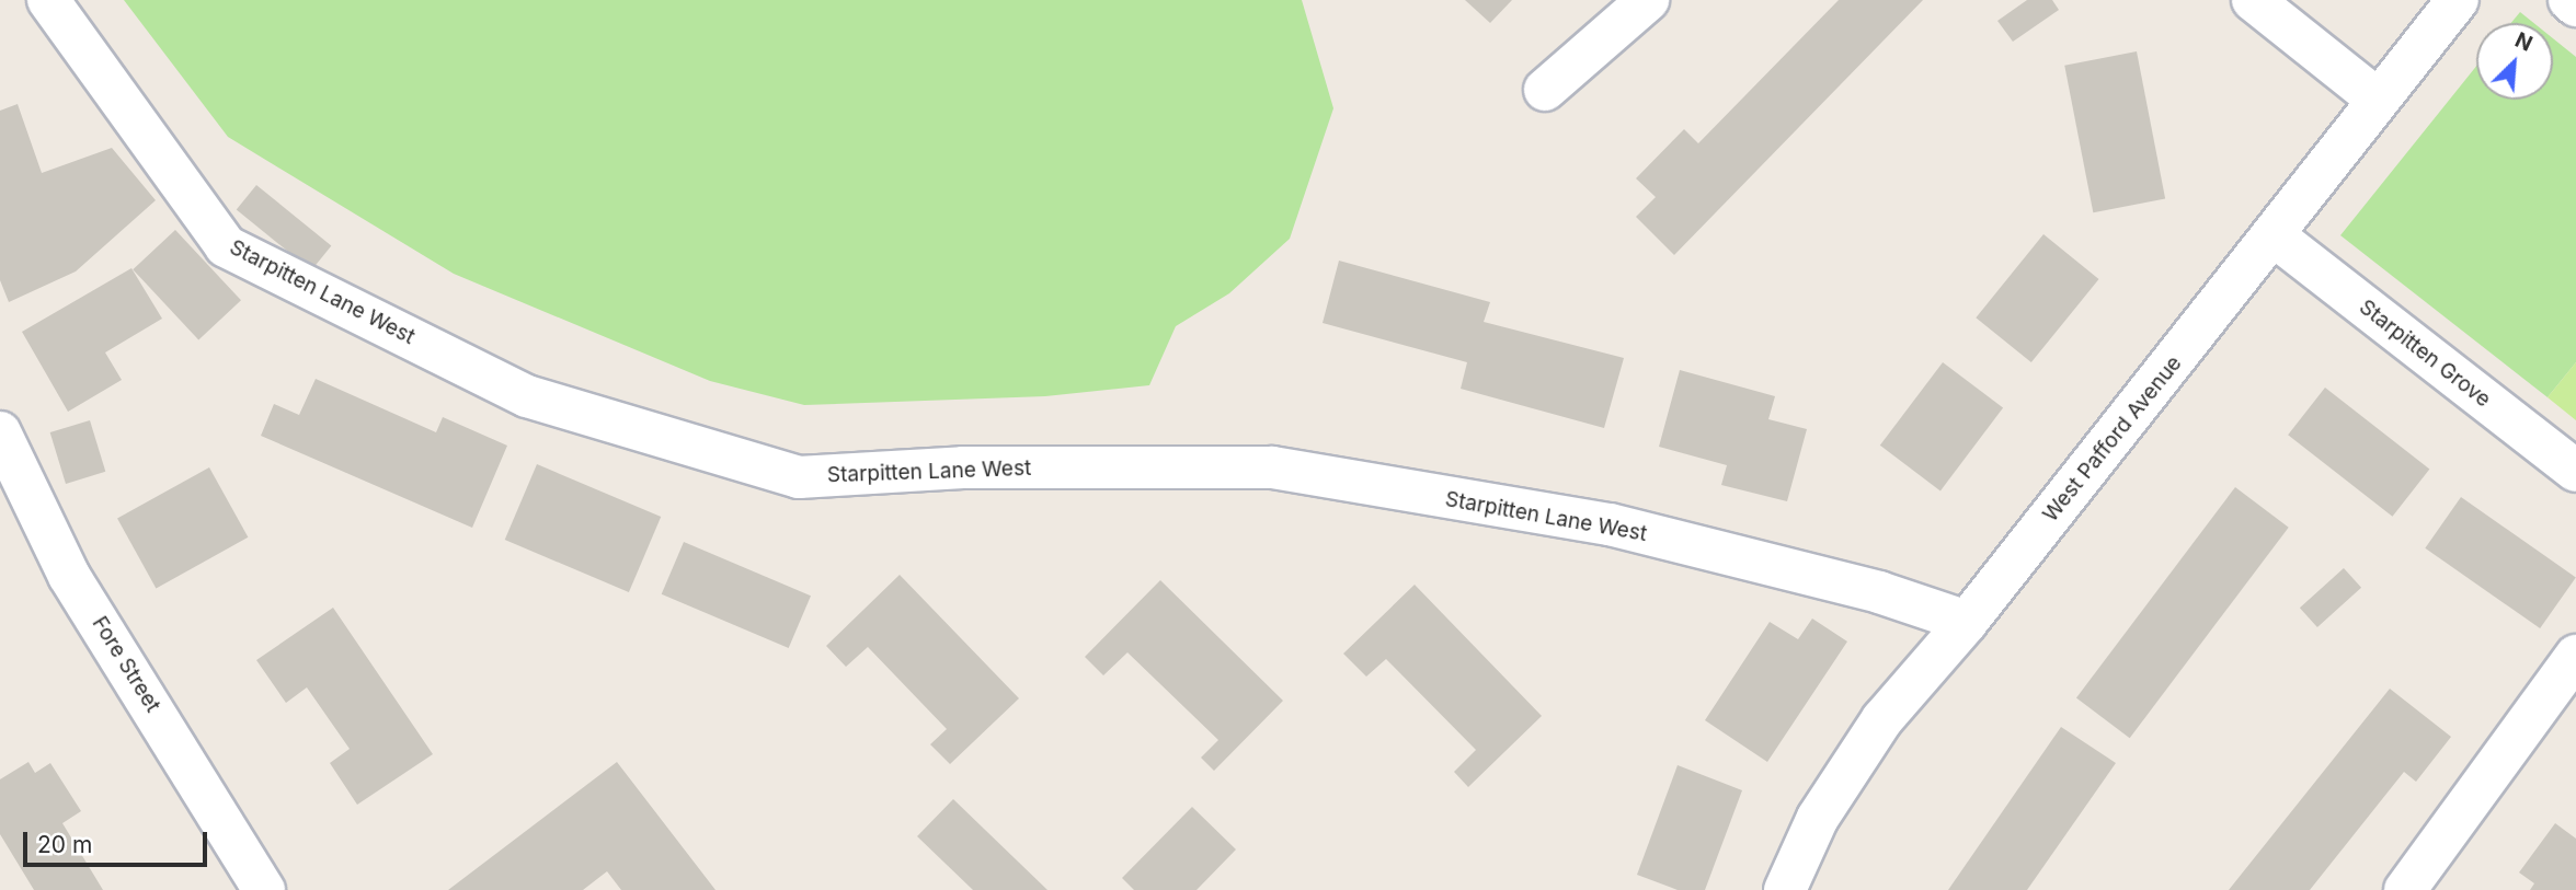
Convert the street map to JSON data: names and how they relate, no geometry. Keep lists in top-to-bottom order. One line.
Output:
{"streets":{"street":["Starpitten Lane West","Starpitten Grove","West Pafford Avenue","Fore Street"]},"crossings":[["Starpitten Lane West","West Pafford Avenue"],["Starpitten Grove","West Pafford Avenue"]],"scale_bar":"20 m","north":"top right"}
